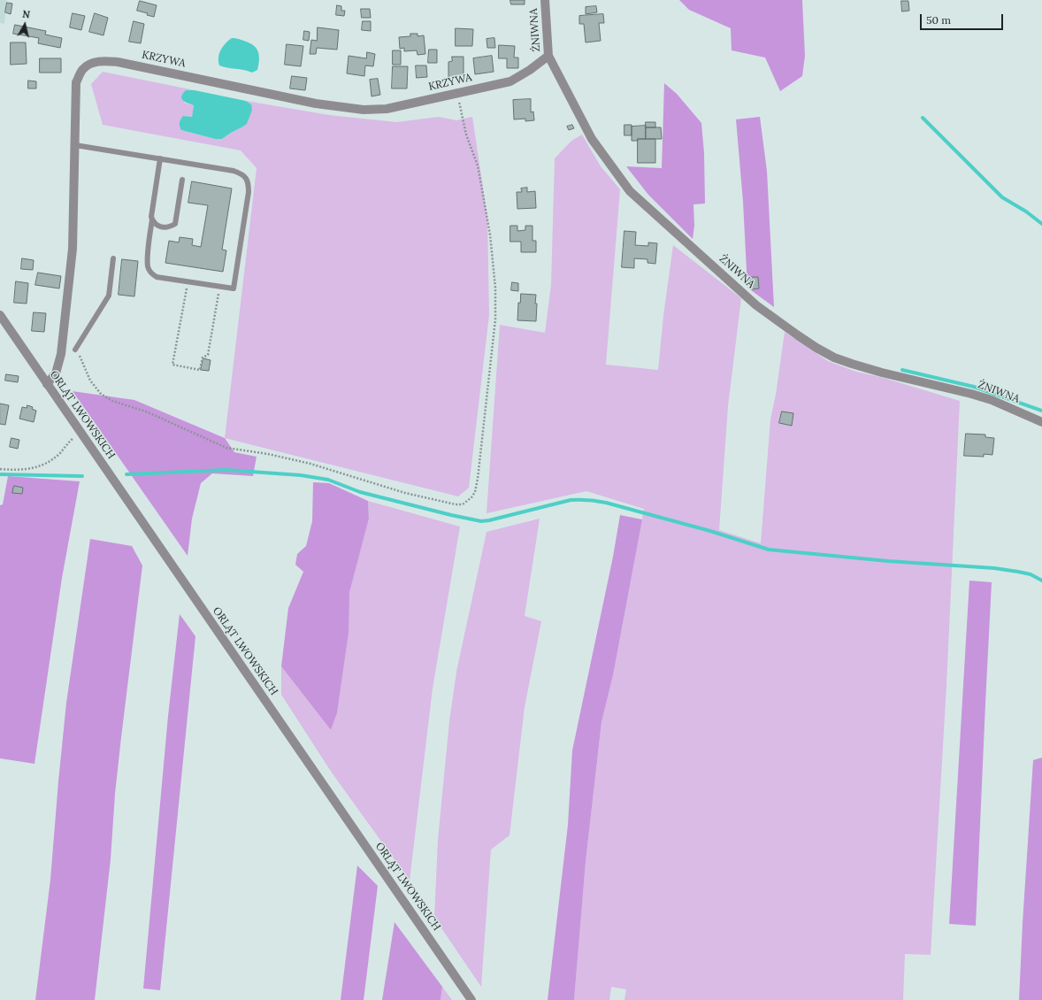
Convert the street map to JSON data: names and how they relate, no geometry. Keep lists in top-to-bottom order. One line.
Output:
{"streets":{"street":["ŻNIWNA","KRZYWA","ORLĄT LWOWSKICH"]},"crossings":[["ŻNIWNA","KRZYWA"],["KRZYWA","ORLĄT LWOWSKICH"]],"scale_bar":"50 m","north":"top"}
